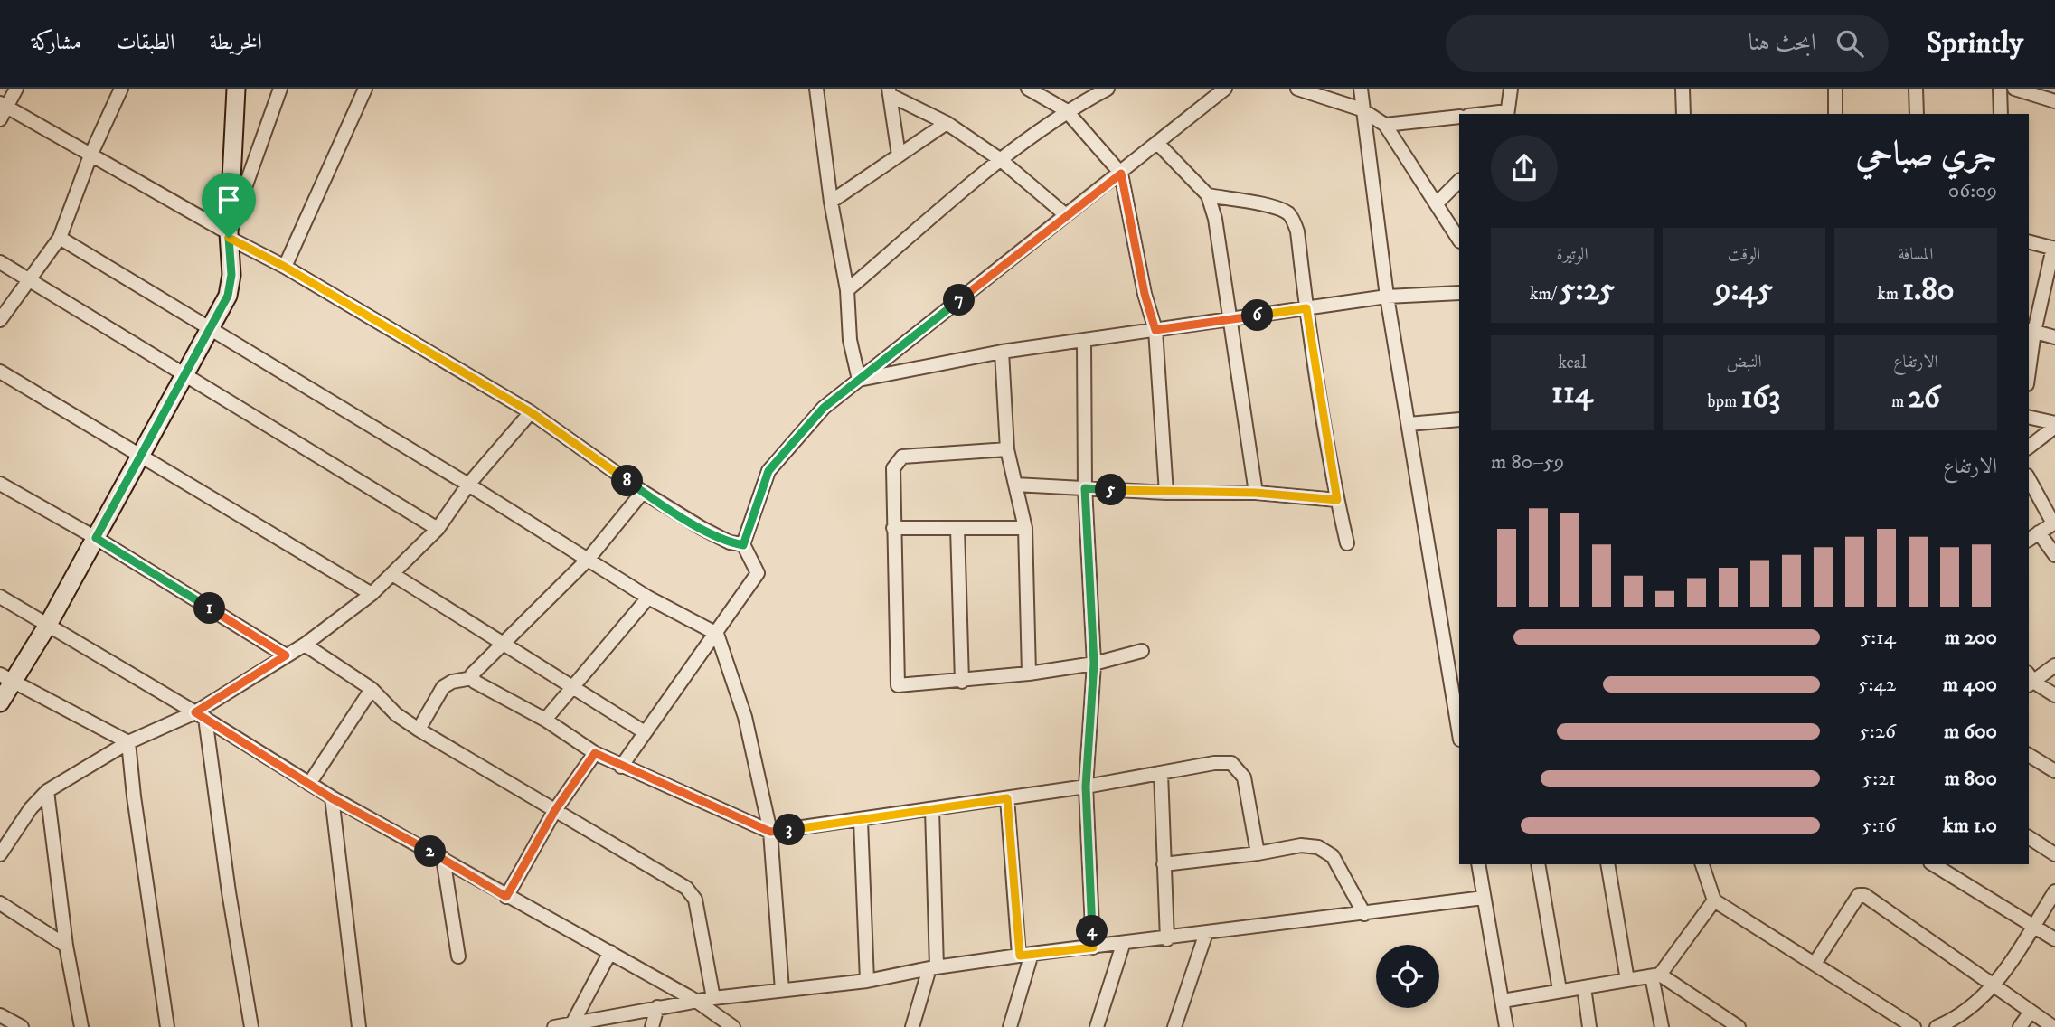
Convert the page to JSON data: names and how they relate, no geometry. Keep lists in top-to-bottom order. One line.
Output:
{"page":{"header":"Sprintly","search":"ابحث هنا","nav":["الخريطة","الطبقات","مشاركة"],"heading":["جري صباحي","06:09"],"stats":[["المسافة","1.80 km"],["الوقت","9:45"],["الوتيرة","5:25 /km"],["الارتفاع","26 m"],["النبض","163 bpm"],["kcal","114"]],"pins":["7","6","8","5","1","3","2","4"],"chart":["الارتفاع","59–80 m"],"list":[{"name":"200 m","note":"5:14"},{"name":"400 m","note":"5:42"},{"name":"600 m","note":"5:26"},{"name":"800 m","note":"5:21"},{"name":"1.0 km","note":"5:16"}]}}
